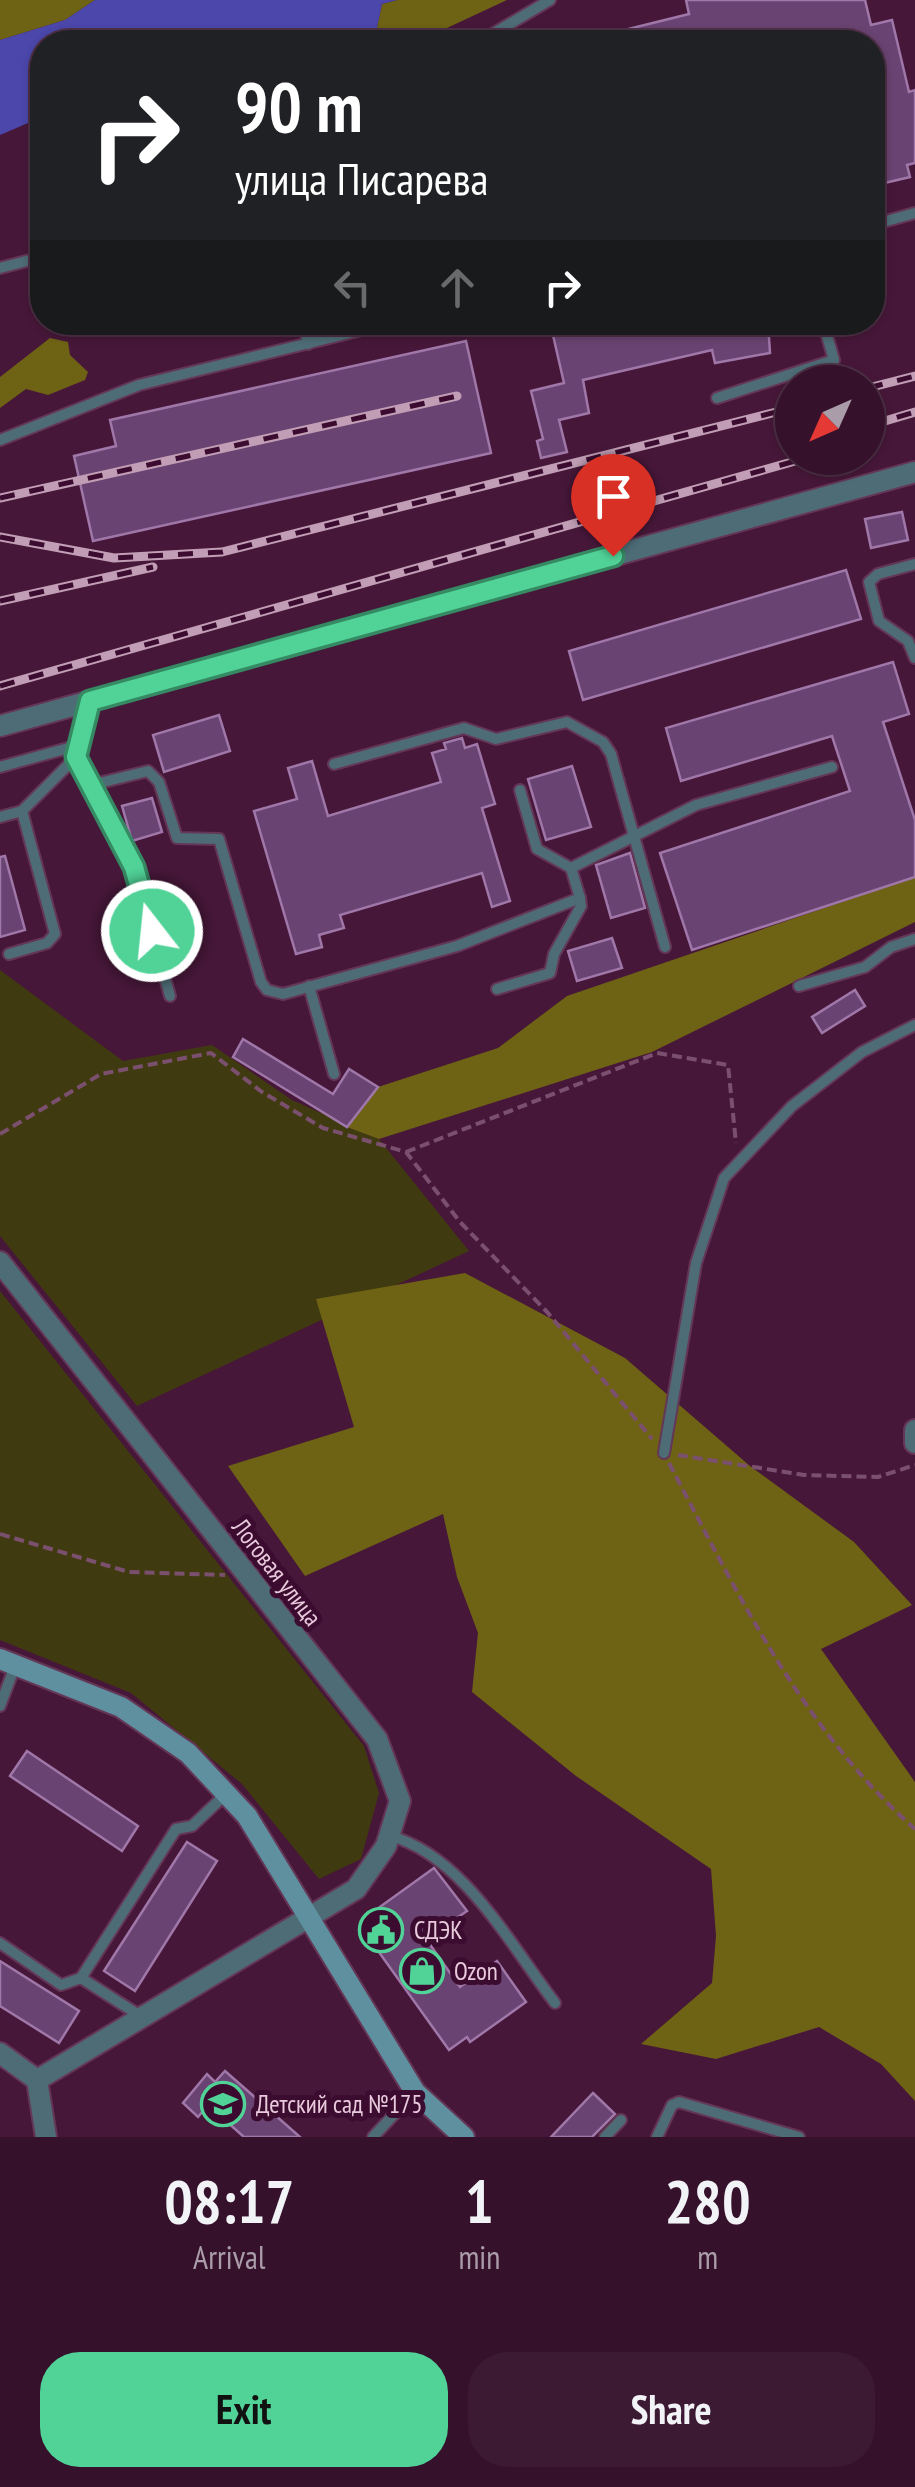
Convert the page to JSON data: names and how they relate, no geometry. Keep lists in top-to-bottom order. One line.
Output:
{"streets":{"street":["Логовая улица"]},"places":{"public building":["СДЭК"],"shop":["Ozon"],"school or university":["Детский сад №175"]},"north":"bottom left","page":{"turn":["90 m","улица Писарева"],"eta":["08:17","Arrival","1","min","280","m"],"buttons":["Exit","Share"]}}
